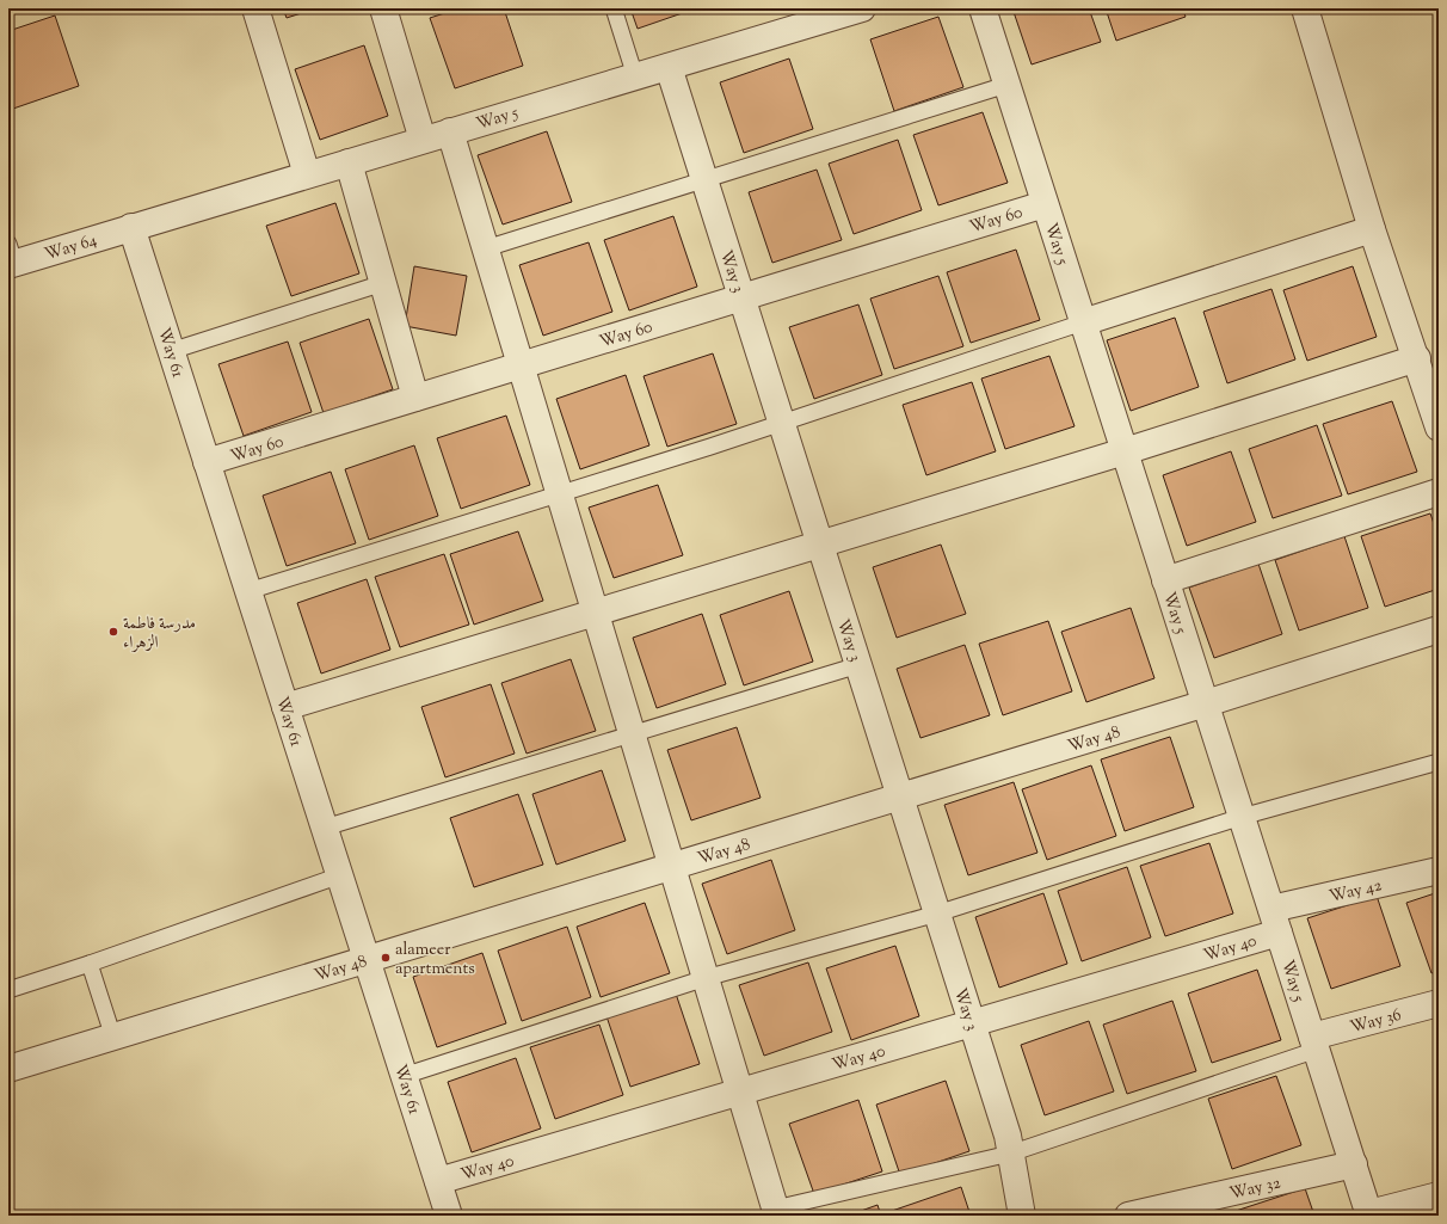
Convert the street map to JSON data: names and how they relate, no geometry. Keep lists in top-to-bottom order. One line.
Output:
{"streets":{"street":["Way 5","Way 60","Way 64","Way 3","Way 61","Way 48","Way 42","Way 40","Way 36","Way 32"]},"crossings":[["Way 5","Way 60"],["Way 5","Way 64"],["Way 5","Way 3"],["Way 5","Way 61"],["Way 5","Way 48"],["Way 5","Way 42"],["Way 5","Way 40"],["Way 5","Way 36"],["Way 5","Way 32"],["Way 60","Way 3"],["Way 60","Way 61"],["Way 64","Way 61"],["Way 3","Way 48"],["Way 3","Way 40"],["Way 61","Way 48"],["Way 61","Way 40"]],"places":["مدرسة فاطمة الزهراء","alameer apartments"]}
